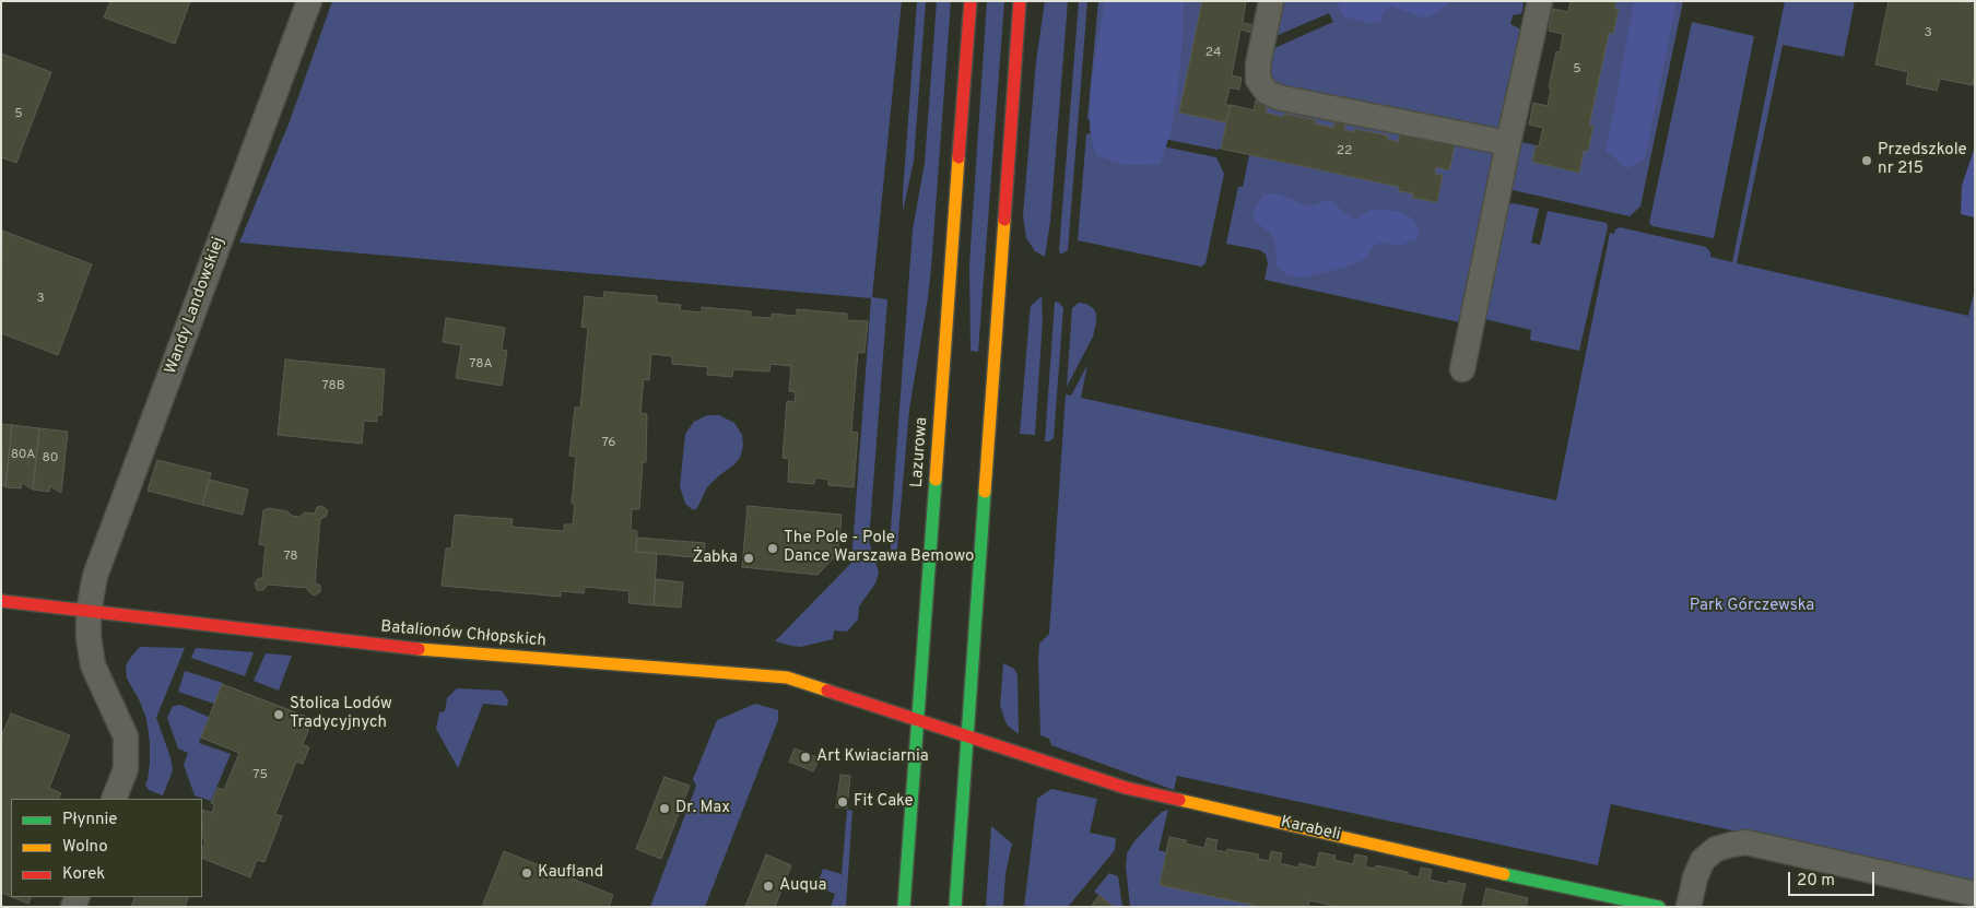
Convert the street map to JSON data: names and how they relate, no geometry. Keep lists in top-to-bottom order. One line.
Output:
{"streets":{"main road":["Lazurowa","Batalionów Chłopskich","Karabeli"],"street":["Wandy Landowskiej"]},"crossings":[["Wandy Landowskiej","Batalionów Chłopskich"],["Lazurowa","Batalionów Chłopskich"],["Batalionów Chłopskich","Karabeli"]],"parks":["Park Górczewska"],"places":["Przedszkole nr 215","The Pole - Pole Dance Warszawa Bemowo","Żabka","Stolica Lodów Tradycyjnych","Art Kwiaciarnia","Fit Cake","Dr. Max","Kaufland","Auqua"],"house_numbers":["3","24","5","5","22","3","78A","78B","76","80A","80","78","75"],"legend":["Płynnie","Wolno","Korek"],"scale_bar":"20 m"}
